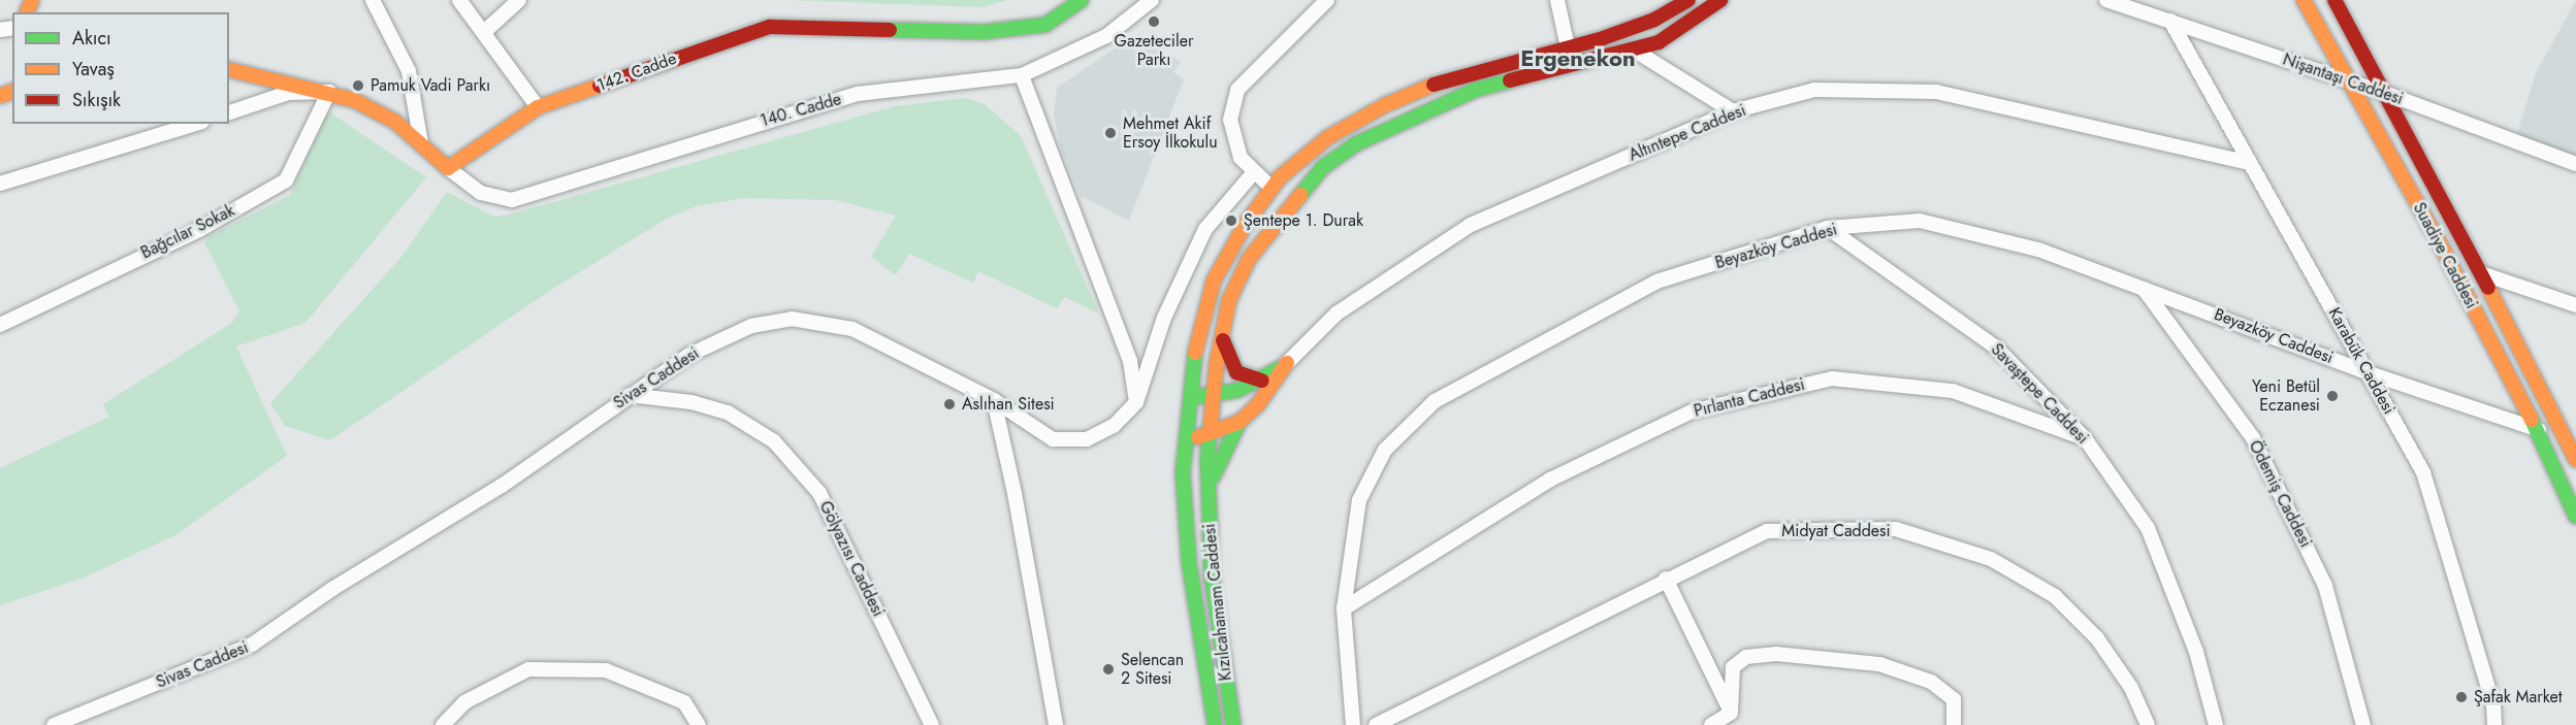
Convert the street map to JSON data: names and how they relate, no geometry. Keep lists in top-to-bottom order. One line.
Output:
{"streets":{"main road":["142. Cadde","Suadiye Caddesi","Kızılcahamam Caddesi"],"street":["Nişantaşı Caddesi","140. Cadde","Altıntepe Caddesi","Bağcılar Sokak","Beyazköy Caddesi","Karabük Caddesi","Sivas Caddesi","Savaştepe Caddesi","Pırlanta Caddesi","Ödemiş Caddesi","Midyat Caddesi","Gölyazısı Caddesi"]},"crossings":[["142. Cadde","140. Cadde"],["Nişantaşı Caddesi","Suadiye Caddesi"],["Nişantaşı Caddesi","Karabük Caddesi"],["Altıntepe Caddesi","Karabük Caddesi"],["Beyazköy Caddesi","Suadiye Caddesi"],["Beyazköy Caddesi","Karabük Caddesi"],["Beyazköy Caddesi","Savaştepe Caddesi"],["Beyazköy Caddesi","Pırlanta Caddesi"],["Beyazköy Caddesi","Ödemiş Caddesi"],["Sivas Caddesi","Gölyazısı Caddesi"],["Savaştepe Caddesi","Pırlanta Caddesi"]],"districts":["Ergenekon"],"places":["Gazeteciler Parkı","Pamuk Vadi Parkı","Mehmet Akif Ersoy İlkokulu","Şentepe 1. Durak","Yeni Betül Eczanesi","Aslıhan Sitesi","Selencan 2 Sitesi","Şafak Market"],"legend":["Akıcı","Yavaş","Sıkışık"]}
